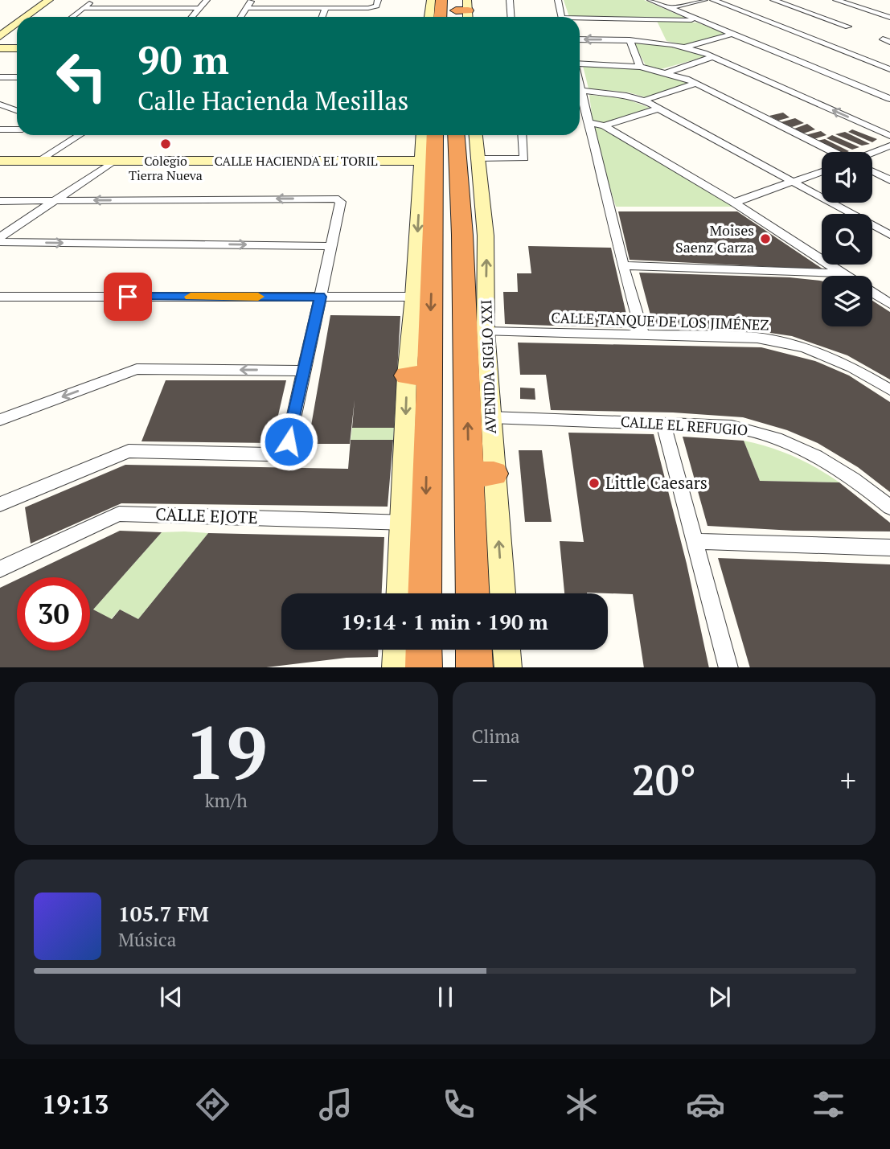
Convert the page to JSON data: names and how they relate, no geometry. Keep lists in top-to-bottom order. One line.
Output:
{"streets":{"highway":["AVENIDA SIGLO XXI"],"street":["CALLE HACIENDA EL TORIL","CALLE TANQUE DE LOS JIMÉNEZ","CALLE EL REFUGIO","CALLE EJOTE"]},"crossings":[["CALLE TANQUE DE LOS JIMÉNEZ","AVENIDA SIGLO XXI"],["AVENIDA SIGLO XXI","CALLE EL REFUGIO"]],"places":["Colegio Tierra Nueva","Moises Saenz Garza","Little Caesars"],"page":{"turn":["90 m","Calle Hacienda Mesillas"],"limit":"30","trip":"19:14 · 1 min · 190 m","tile":[["19","km/h"],"Clima"],"heat":["−","20°","+"],"song":["105.7 FM","Música"],"tabs":"19:13"}}
